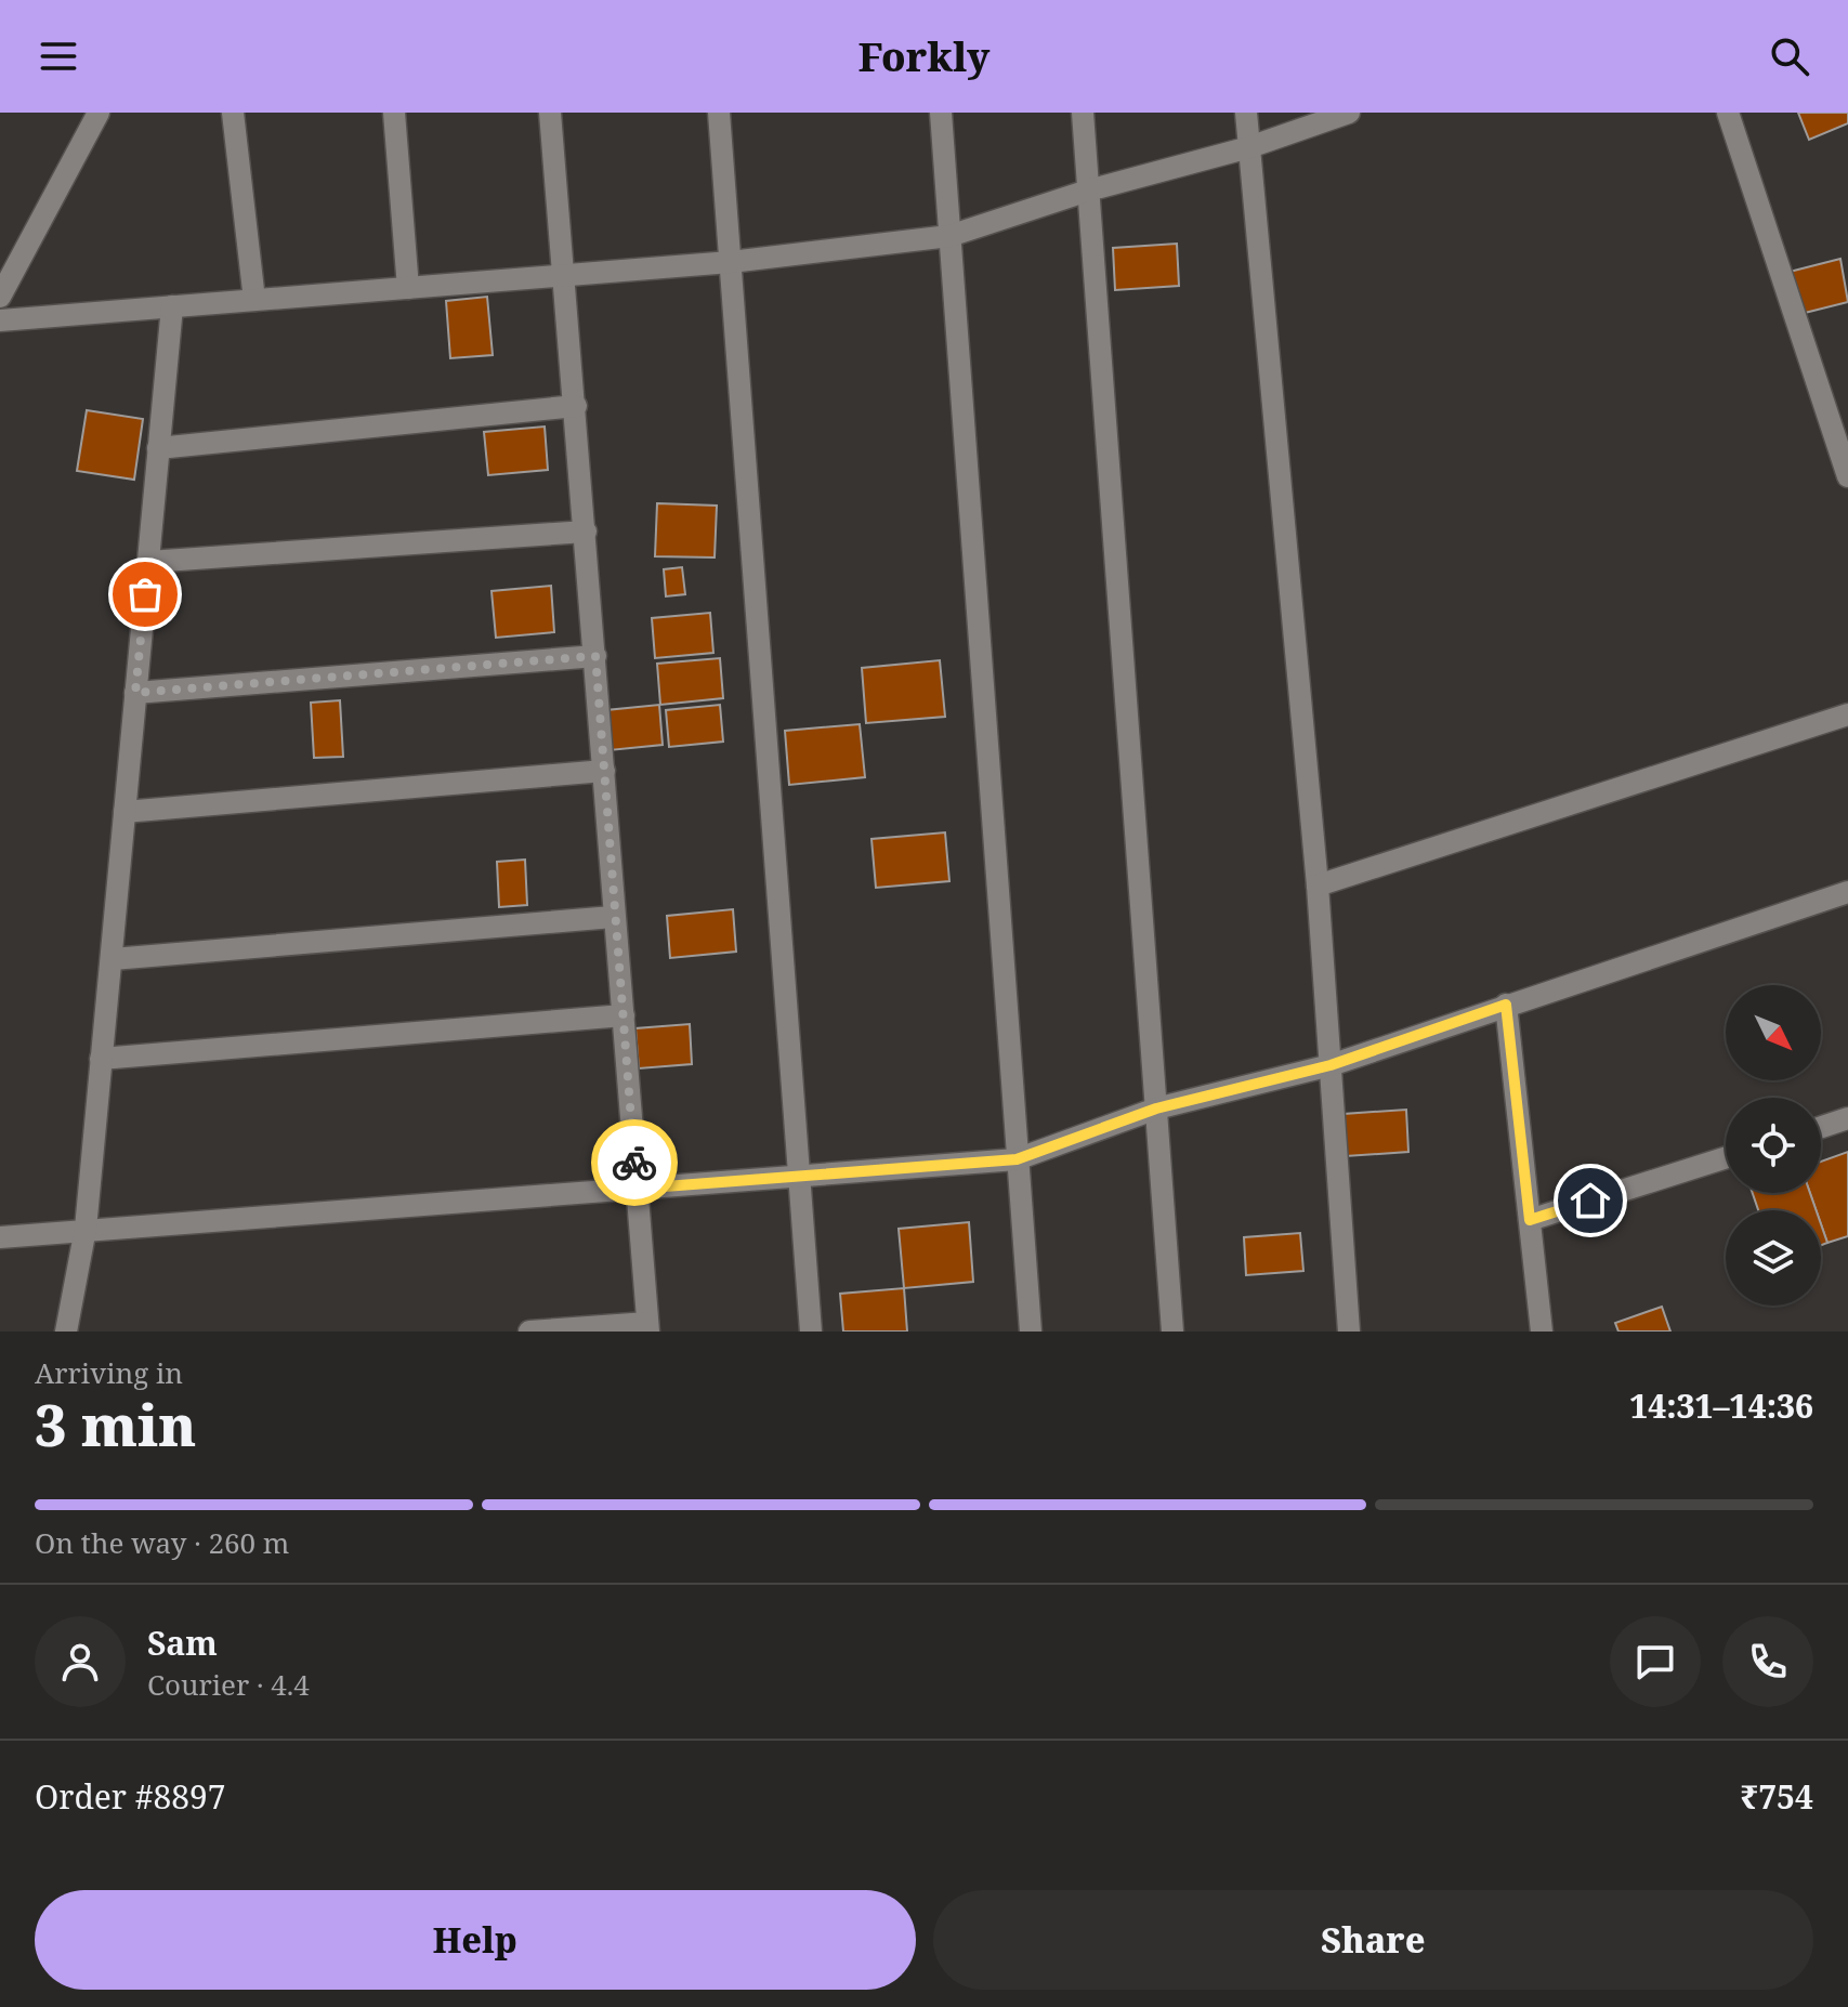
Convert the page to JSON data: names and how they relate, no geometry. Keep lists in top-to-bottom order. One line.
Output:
{"north":"bottom right","page":{"header":"Forkly","heading":["3 min","Arriving in","14:31–14:36"],"panel":["Sam","Courier · 4.4","Order #8897","₹754"],"bar":"On the way · 260 m","buttons":["Help","Share"]}}
